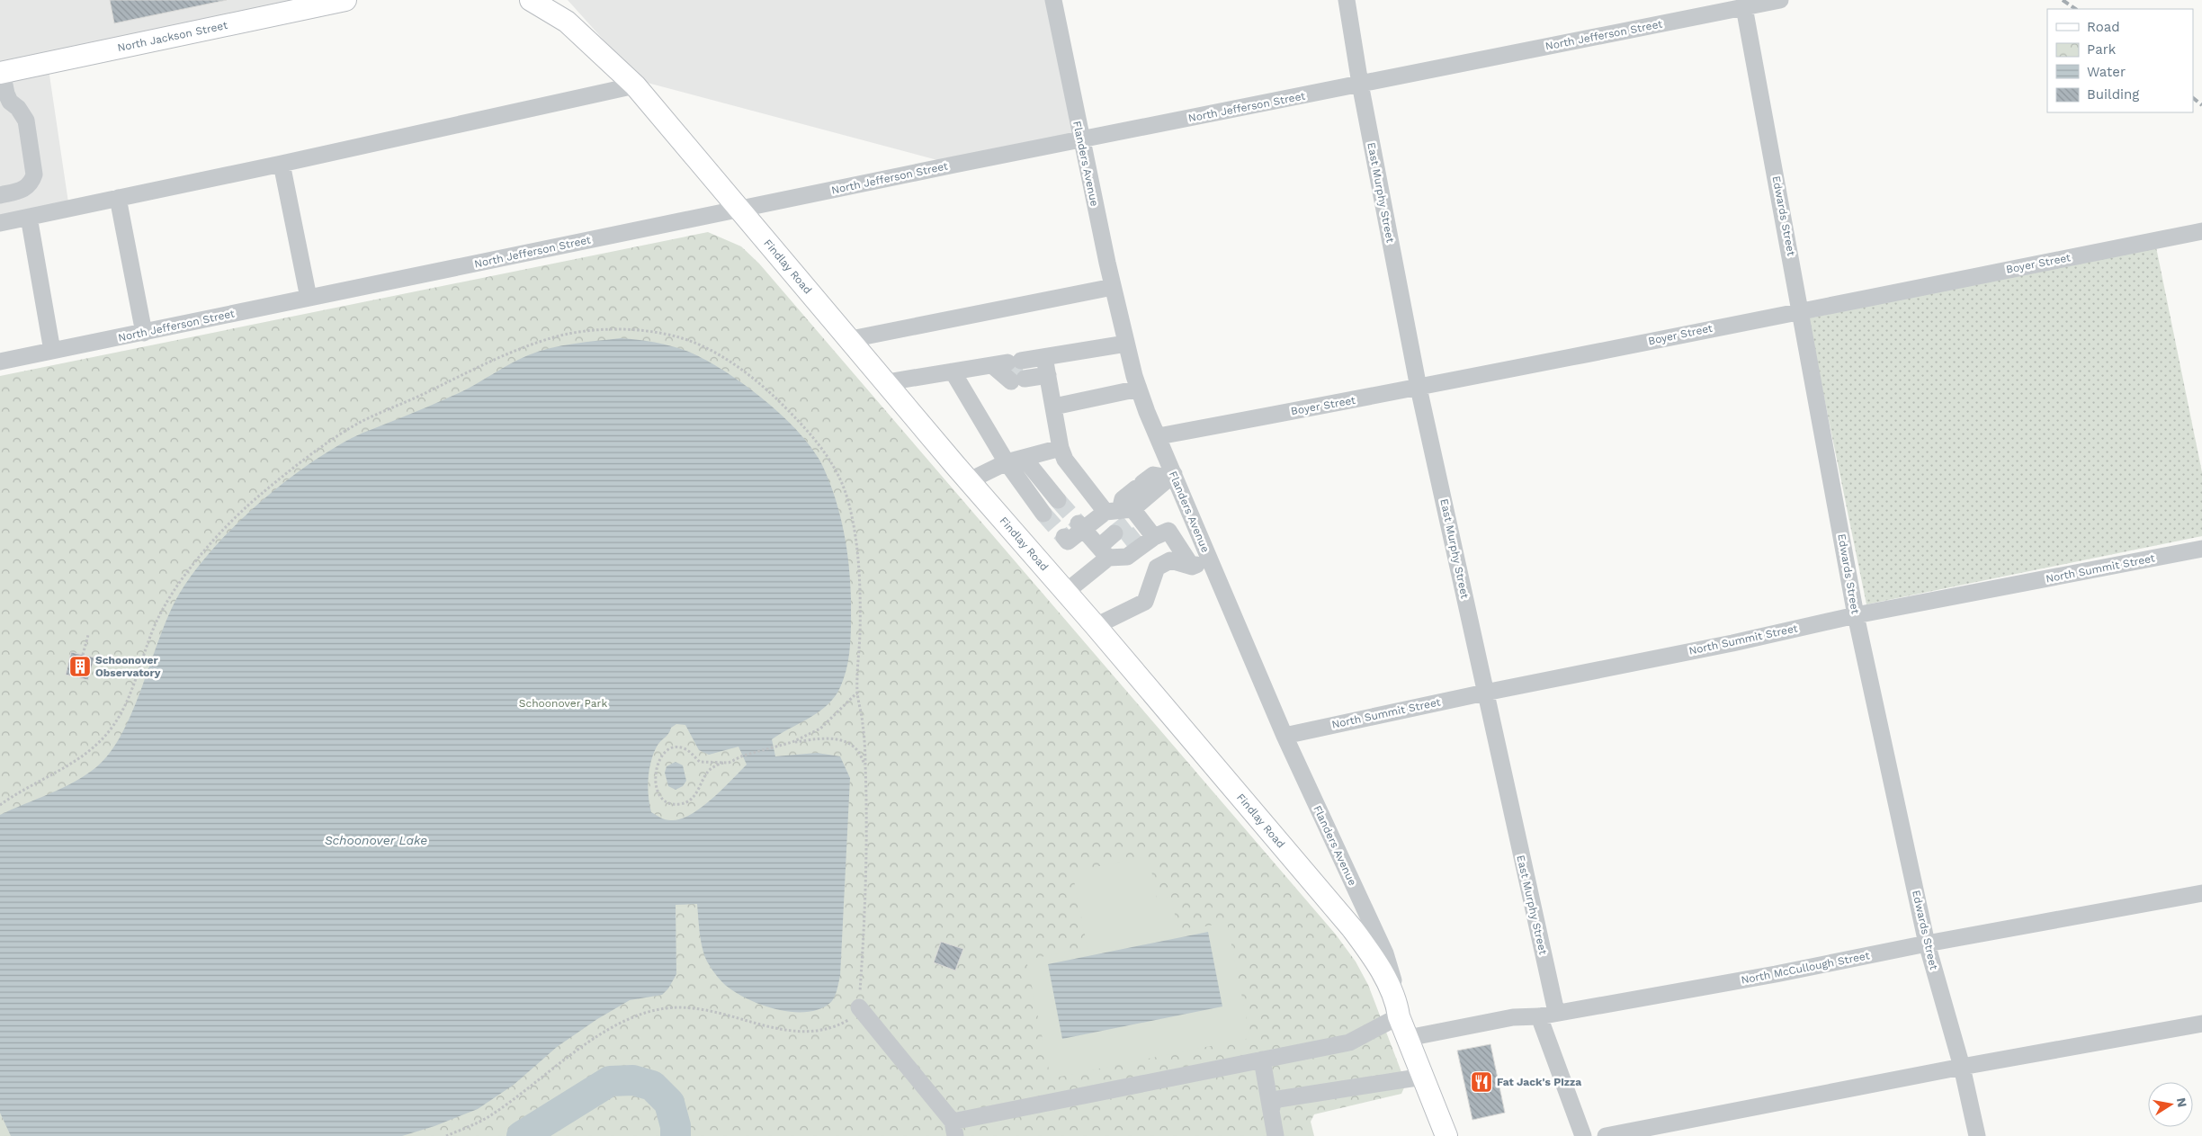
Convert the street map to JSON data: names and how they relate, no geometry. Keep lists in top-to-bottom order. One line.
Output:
{"streets":{"main road":["North Jackson Street","Findlay Road"],"street":["North Jefferson Street","Flanders Avenue","East Murphy Street","Edwards Street","Boyer Street","North Summit Street","North McCullough Street"]},"crossings":[["North Jefferson Street","Flanders Avenue"],["North Jefferson Street","East Murphy Street"],["North Jefferson Street","Edwards Street"],["North Jefferson Street","Findlay Road"],["Flanders Avenue","Boyer Street"],["Flanders Avenue","Findlay Road"],["Flanders Avenue","North Summit Street"],["East Murphy Street","Boyer Street"],["East Murphy Street","North Summit Street"],["East Murphy Street","North McCullough Street"],["Edwards Street","Boyer Street"],["Edwards Street","North Summit Street"],["Edwards Street","North McCullough Street"],["Findlay Road","North McCullough Street"]],"water":["Schoonover Lake"],"parks":["Schoonover Park"],"places":{"building":["Schoonover Observatory"],"restaurant":["Fat Jack's Pizza"]},"legend":["Road","Park","Water","Building"],"north":"right"}
